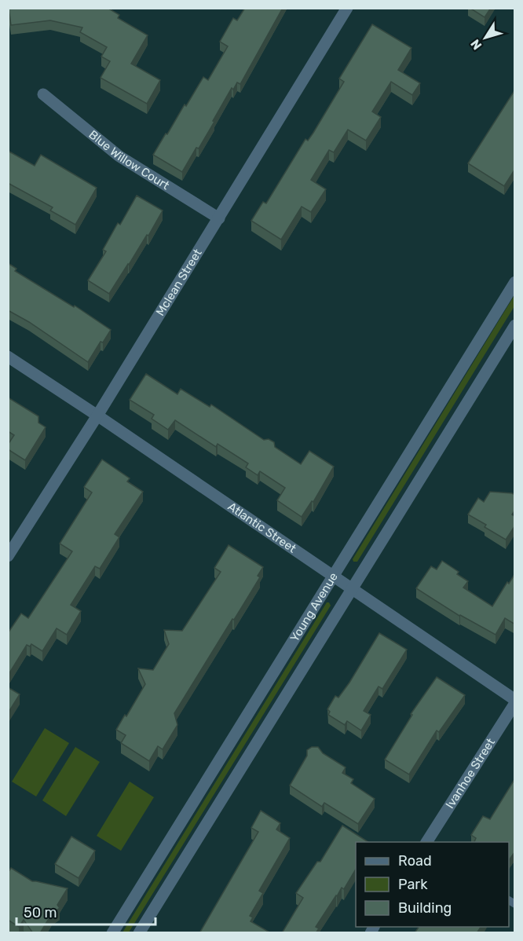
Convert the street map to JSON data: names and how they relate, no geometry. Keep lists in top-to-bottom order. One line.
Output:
{"streets":{"street":["Blue Willow Court","Mclean Street","Atlantic Street","Young Avenue","Ivanhoe Street"]},"crossings":[["Blue Willow Court","Mclean Street"],["Mclean Street","Atlantic Street"],["Atlantic Street","Young Avenue"],["Atlantic Street","Ivanhoe Street"]],"legend":["Road","Park","Building"],"scale_bar":"50 m","north":"bottom left"}
